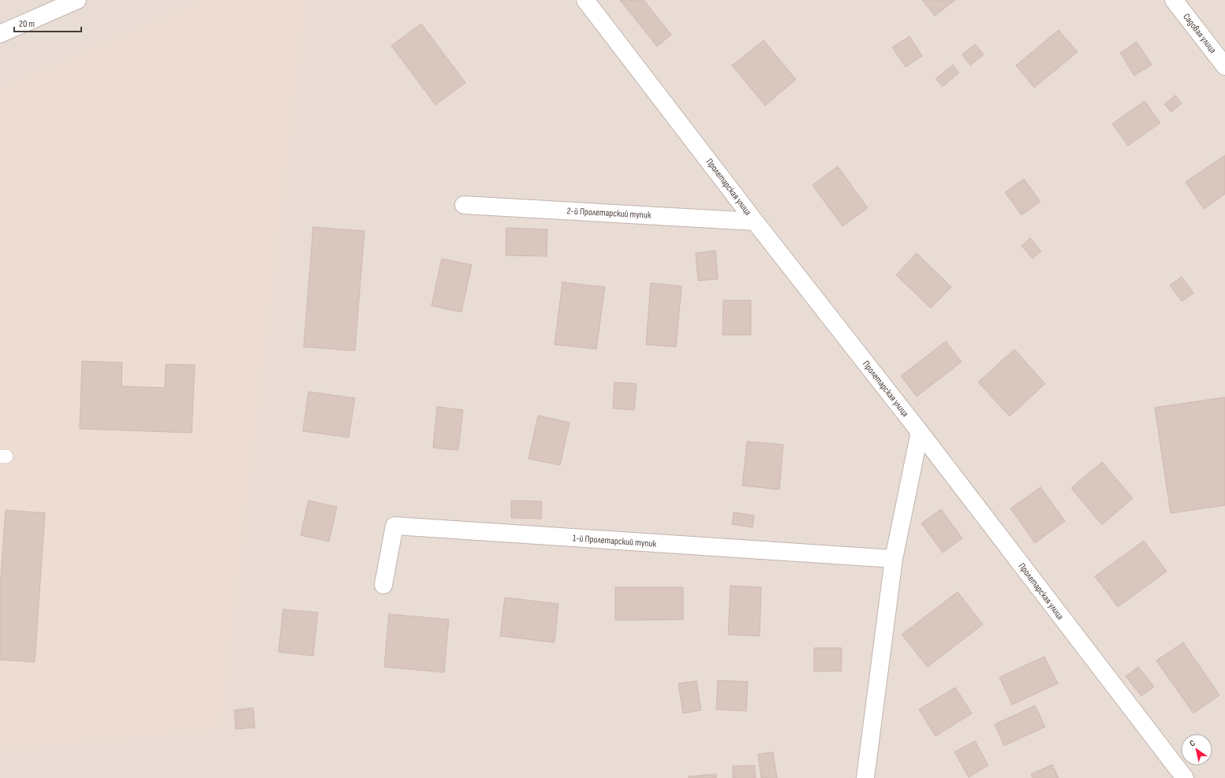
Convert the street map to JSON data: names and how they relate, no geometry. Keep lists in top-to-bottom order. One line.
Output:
{"streets":{"street":["Садовая улица","Пролетарская улица","2-й Пролетарский тупик","1-й Пролетарский тупик"]},"crossings":[["Пролетарская улица","2-й Пролетарский тупик"]],"scale_bar":"20 m","north":"top left"}
